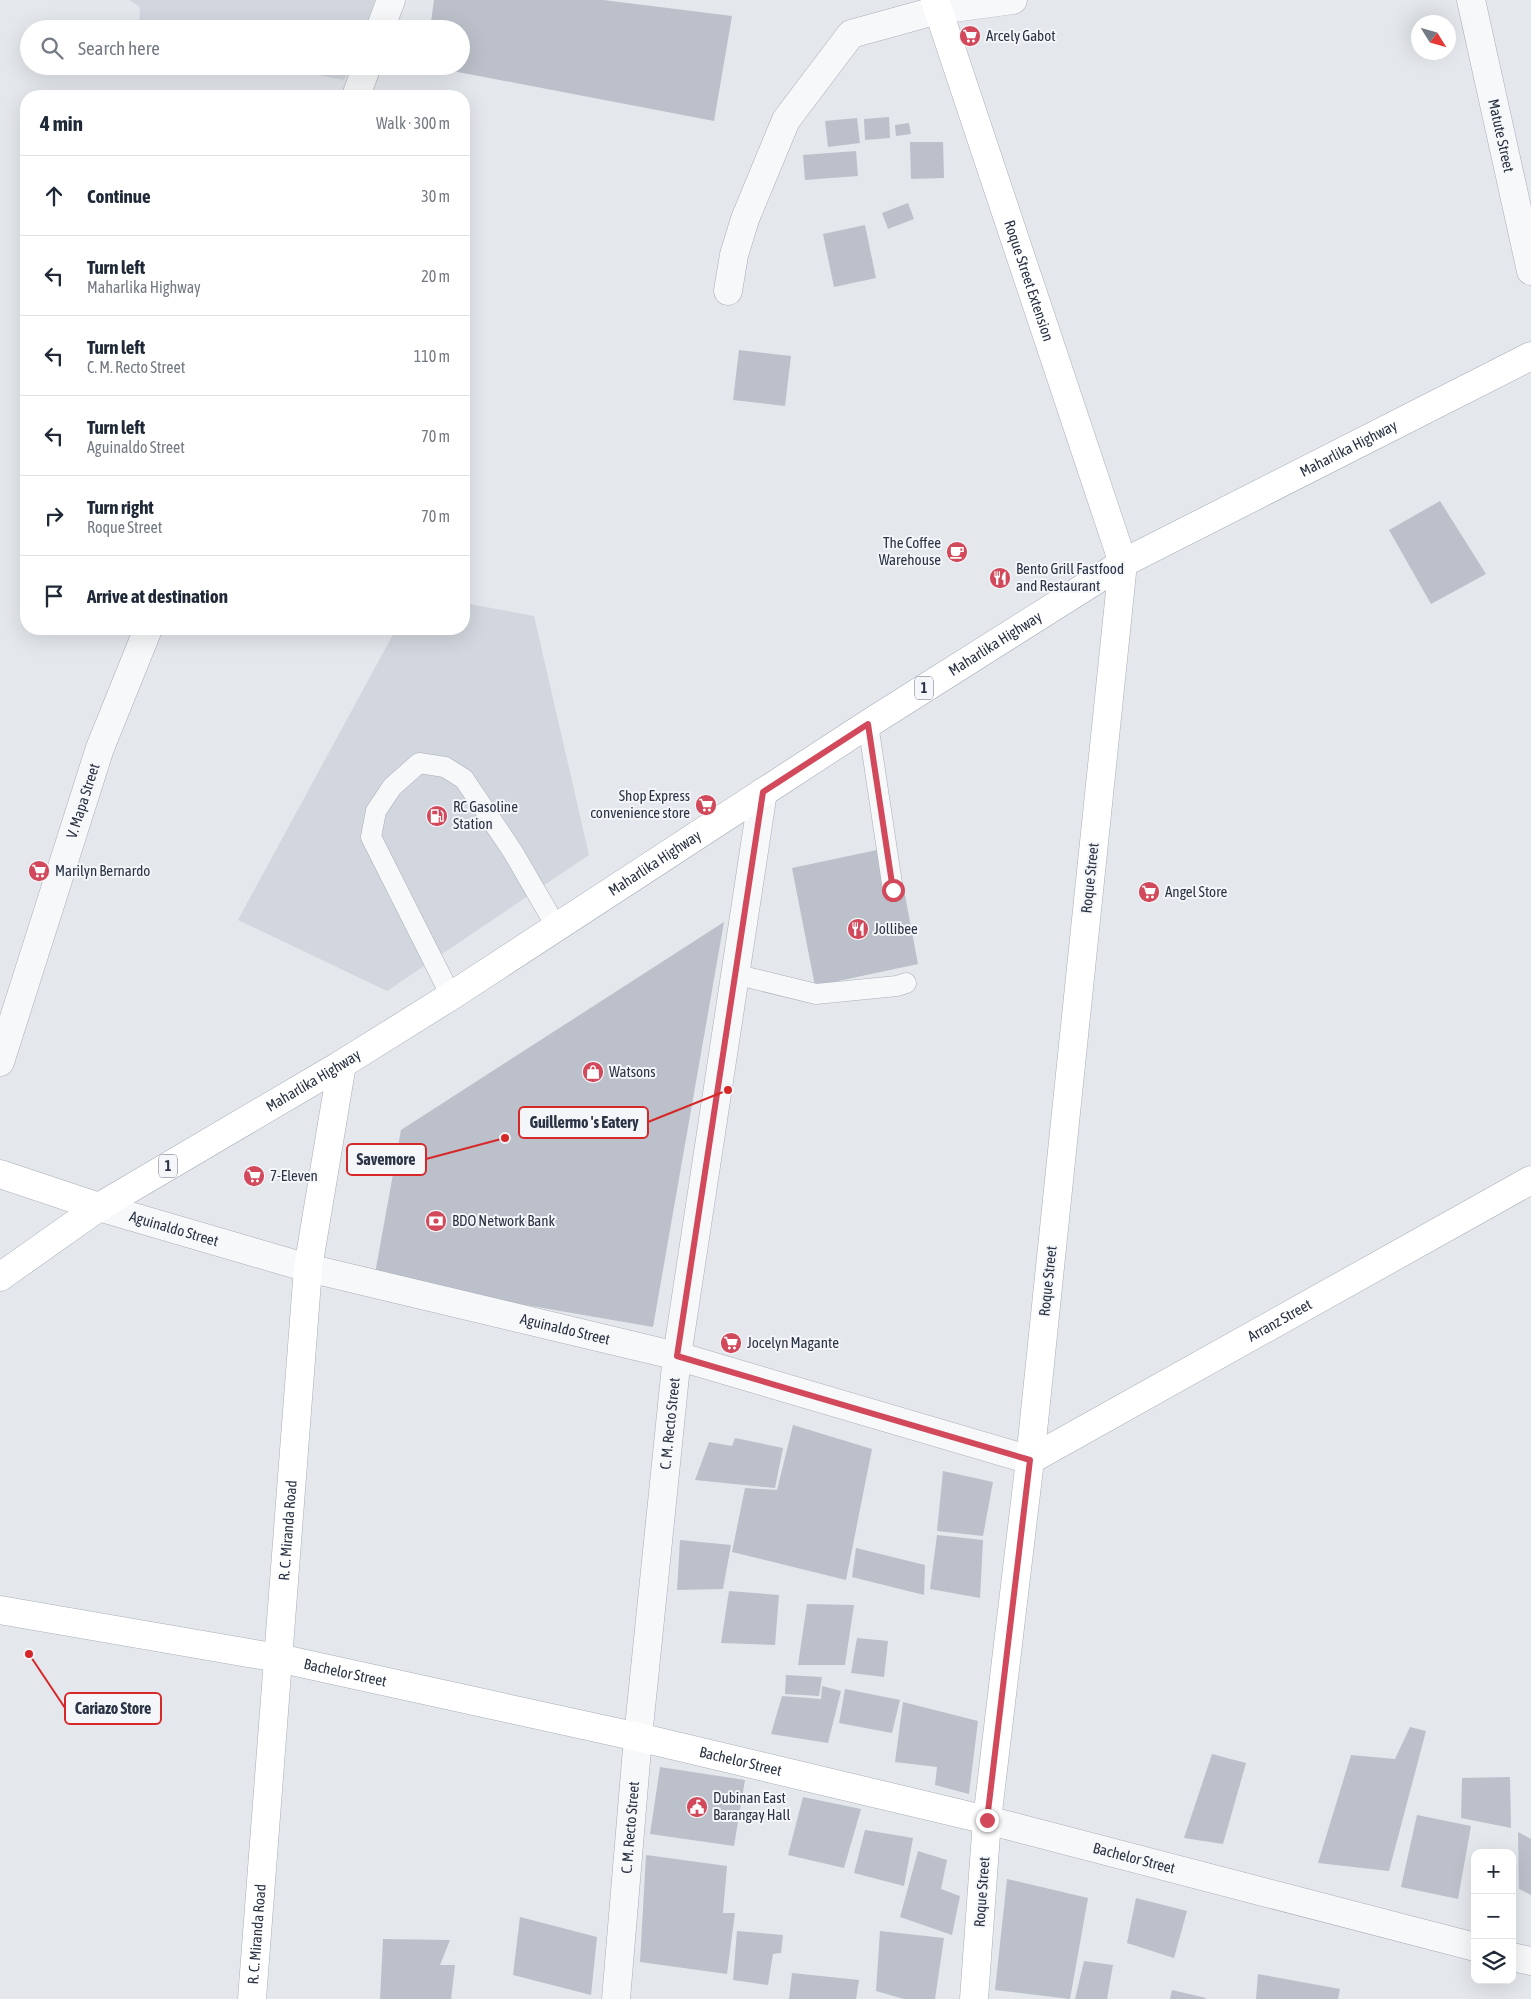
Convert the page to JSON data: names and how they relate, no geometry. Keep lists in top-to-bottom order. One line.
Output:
{"streets":{"street":["Matute Street","Roque Street Extension","Maharlika Highway","1","V. Mapa Street","Roque Street","Aguinaldo Street","Arranz Street","C. M. Recto Street","R. C. Miranda Road","Bachelor Street"]},"crossings":[["Roque Street Extension","Maharlika Highway"],["Roque Street Extension","Roque Street"],["Maharlika Highway","Roque Street"],["Maharlika Highway","Aguinaldo Street"],["Maharlika Highway","C. M. Recto Street"],["Maharlika Highway","R. C. Miranda Road"],["Roque Street","Aguinaldo Street"],["Roque Street","Arranz Street"],["Roque Street","Bachelor Street"],["Aguinaldo Street","Arranz Street"],["Aguinaldo Street","C. M. Recto Street"],["Aguinaldo Street","R. C. Miranda Road"],["C. M. Recto Street","Bachelor Street"],["R. C. Miranda Road","Bachelor Street"]],"places":{"supermarket":["Arcely Gabot","Shop Express convenience store","Marilyn Bernardo","Angel Store","7-Eleven","Jocelyn Magante"],"cafe":["The Coffee Warehouse"],"restaurant":["Bento Grill Fastfood and Restaurant","Jollibee"],"fuel station":["RC Gasoline Station"],"shop":["Watsons"],"other":["Guillermo 's Eatery","Savemore","Cariazo Store"],"bank":["BDO Network Bank"],"public building":["Dubinan East Barangay Hall"]},"north":"bottom right","page":{"search":"Search here","heading":["4 min","Walk · 300 m"],"list":[["Continue","30 m"],["Turn left","Maharlika Highway","20 m"],["Turn left","C. M. Recto Street","110 m"],["Turn left","Aguinaldo Street","70 m"],["Turn right","Roque Street","70 m"],"Arrive at destination"],"map_buttons":["+","−"]}}
